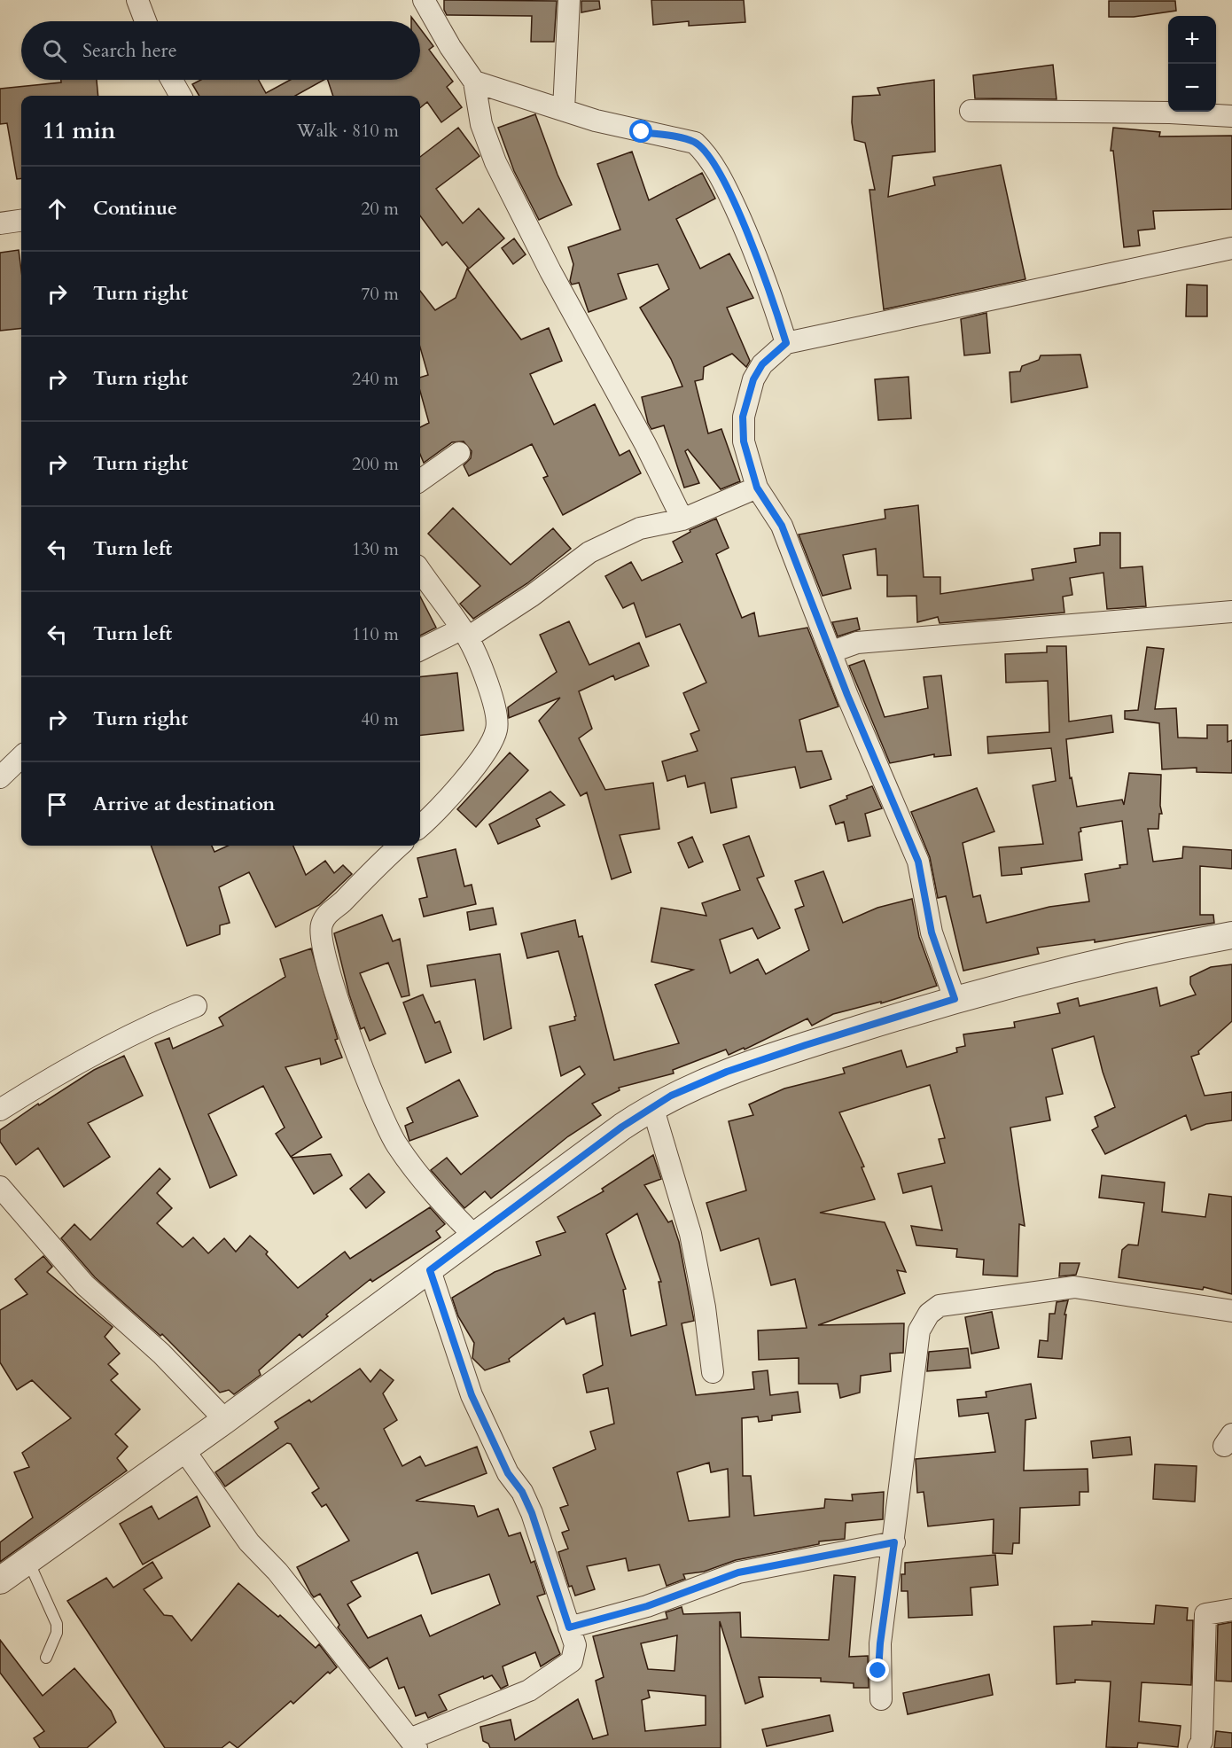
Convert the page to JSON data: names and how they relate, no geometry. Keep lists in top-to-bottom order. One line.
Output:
{"page":{"map_buttons":["+","−"],"search":"Search here","heading":["11 min","Walk · 810 m"],"list":[["Continue","20 m"],["Turn right","70 m"],["Turn right","240 m"],["Turn right","200 m"],["Turn left","130 m"],["Turn left","110 m"],["Turn right","40 m"],"Arrive at destination"]}}
